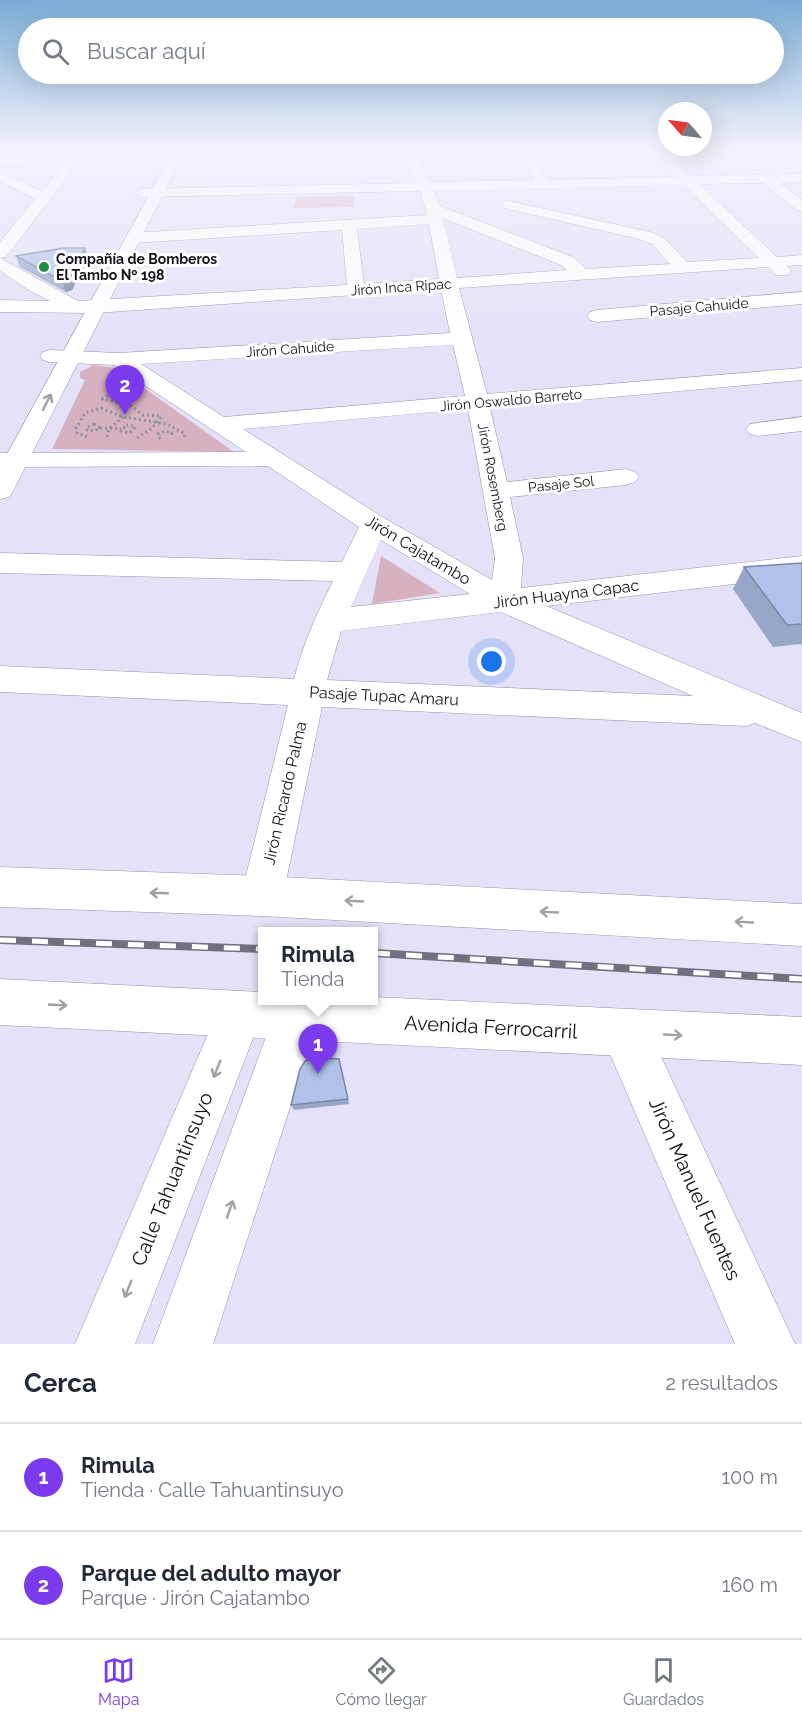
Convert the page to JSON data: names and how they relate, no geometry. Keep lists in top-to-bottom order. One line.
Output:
{"streets":{"street":["Jirón Inca Ripac","Pasaje Cahuide","Jirón Cahuide","Jirón Oswaldo Barreto","Jirón Rosemberg","Pasaje Sol","Jirón Cajatambo","Jirón Huayna Capac","Pasaje Tupac Amaru","Jirón Ricardo Palma","Avenida Ferrocarril","Calle Tahuantinsuyo","Jirón Manuel Fuentes"]},"crossings":[["Jirón Inca Ripac","Jirón Rosemberg"],["Jirón Cahuide","Jirón Rosemberg"],["Jirón Cahuide","Jirón Cajatambo"],["Jirón Oswaldo Barreto","Jirón Rosemberg"],["Jirón Oswaldo Barreto","Jirón Cajatambo"],["Jirón Rosemberg","Pasaje Sol"],["Jirón Rosemberg","Jirón Cajatambo"],["Jirón Rosemberg","Jirón Huayna Capac"],["Jirón Cajatambo","Jirón Huayna Capac"],["Jirón Cajatambo","Pasaje Tupac Amaru"],["Jirón Cajatambo","Jirón Ricardo Palma"],["Jirón Huayna Capac","Jirón Ricardo Palma"],["Pasaje Tupac Amaru","Jirón Ricardo Palma"],["Avenida Ferrocarril","Calle Tahuantinsuyo"],["Avenida Ferrocarril","Jirón Manuel Fuentes"]],"places":["Compañía de Bomberos El Tambo Nº 198"],"north":"top left","page":{"search":"Buscar aquí","pins":["2","1"],"popup":["Rimula","Tienda"],"heading":["Cerca","2 resultados"],"list":[{"mark":"1","name":"Rimula","note":"Tienda · Calle Tahuantinsuyo","value":"100 m"},{"mark":"2","name":"Parque del adulto mayor","note":"Parque · Jirón Cajatambo","value":"160 m"}],"nav":["Mapa","Cómo llegar","Guardados"]}}
